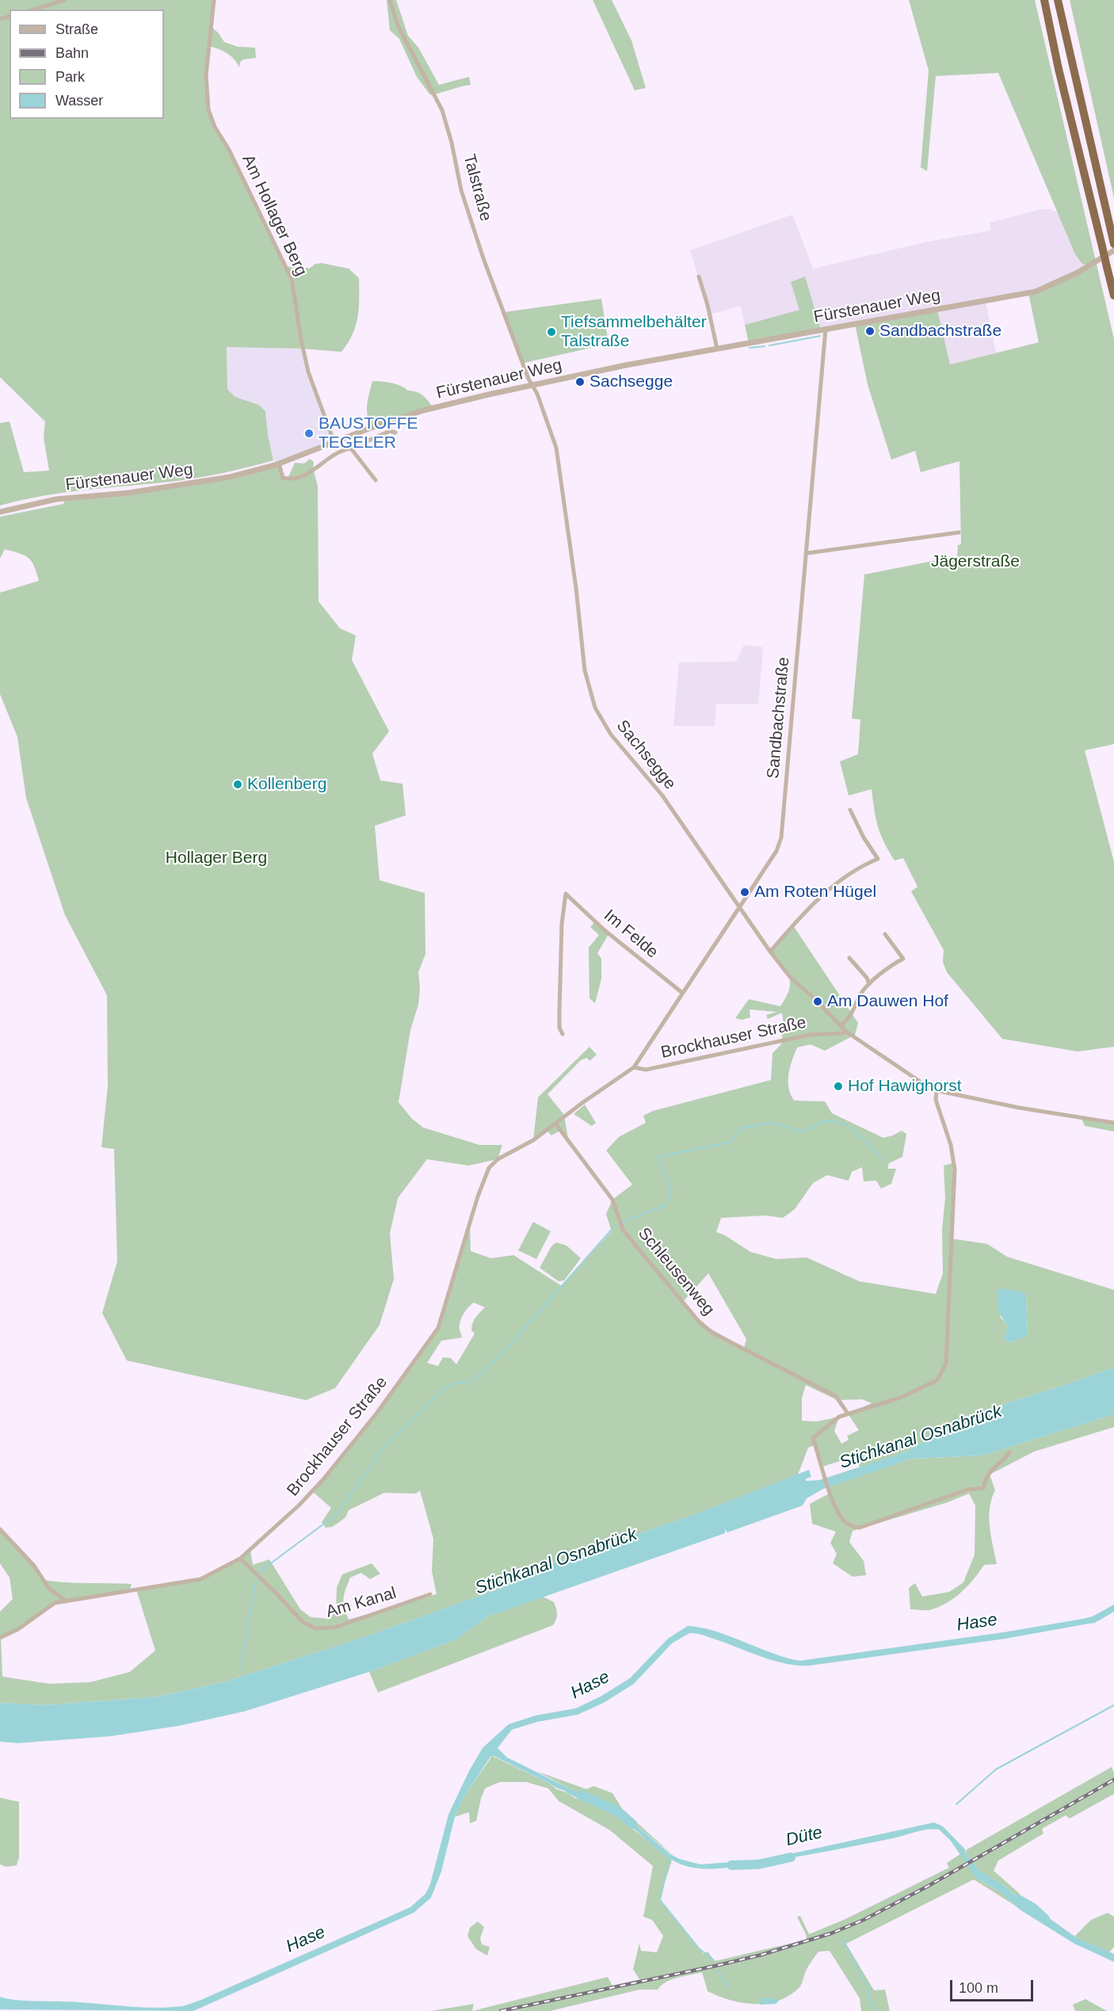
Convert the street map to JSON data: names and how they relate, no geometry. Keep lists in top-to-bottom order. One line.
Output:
{"streets":{"street":["Talstraße","Am Hollager Berg","Fürstenauer Weg","Sandbachstraße","Sachsegge","Im Felde","Brockhauser Straße","Schleusenweg","Am Kanal"]},"crossings":[["Talstraße","Fürstenauer Weg"],["Talstraße","Sachsegge"],["Am Hollager Berg","Fürstenauer Weg"],["Fürstenauer Weg","Sandbachstraße"],["Fürstenauer Weg","Sachsegge"],["Sandbachstraße","Sachsegge"],["Sandbachstraße","Im Felde"],["Sandbachstraße","Brockhauser Straße"],["Sachsegge","Brockhauser Straße"],["Brockhauser Straße","Schleusenweg"],["Brockhauser Straße","Am Kanal"]],"water":["Stichkanal Osnabrück","Hase","Düte"],"parks":["Jägerstraße","Hollager Berg"],"places":["Sandbachstraße","Tiefsammelbehälter Talstraße","Sachsegge","BAUSTOFFE TEGELER","Kollenberg","Am Roten Hügel","Am Dauwen Hof","Hof Hawighorst"],"legend":["Straße","Bahn","Park","Wasser"],"scale_bar":"100 m"}
